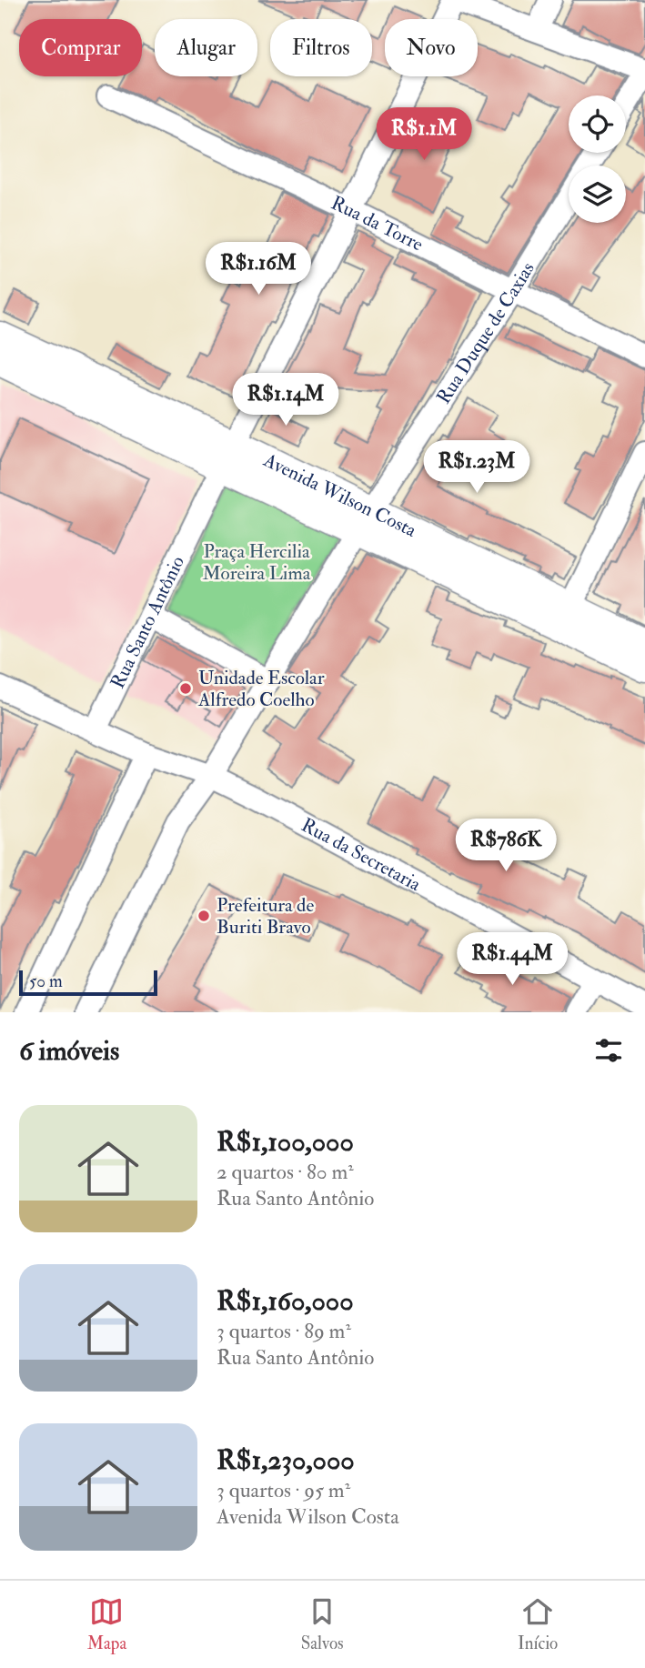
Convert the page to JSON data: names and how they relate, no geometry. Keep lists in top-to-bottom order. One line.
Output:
{"streets":{"street":["Rua da Torre","Rua Duque de Caxias","Avenida Wilson Costa","Rua Santo Antônio","Rua da Secretaria"]},"crossings":[["Rua da Torre","Rua Duque de Caxias"],["Rua da Torre","Rua Santo Antônio"],["Rua Duque de Caxias","Avenida Wilson Costa"],["Rua Duque de Caxias","Rua da Secretaria"],["Avenida Wilson Costa","Rua Santo Antônio"],["Rua Santo Antônio","Rua da Secretaria"]],"parks":["Praça Hercilia Moreira Lima"],"places":["Unidade Escolar Alfredo Coelho","Prefeitura de Buriti Bravo"],"scale_bar":"50 m","page":{"chip":["Comprar","Alugar","Filtros","Novo"],"price":["R$1.1M","R$1.16M","R$1.14M","R$1.23M","R$786K","R$1.44M"],"scale":"50 m","heading":"6 imóveis","list":[{"name":"R$1,100,000","note":"2 quartos · 80 m² · Rua Santo Antônio"},{"name":"R$1,160,000","note":"3 quartos · 89 m² · Rua Santo Antônio"},{"name":"R$1,230,000","note":"3 quartos · 95 m² · Avenida Wilson Costa"}],"tabs":["Mapa","Salvos","Início"]}}
